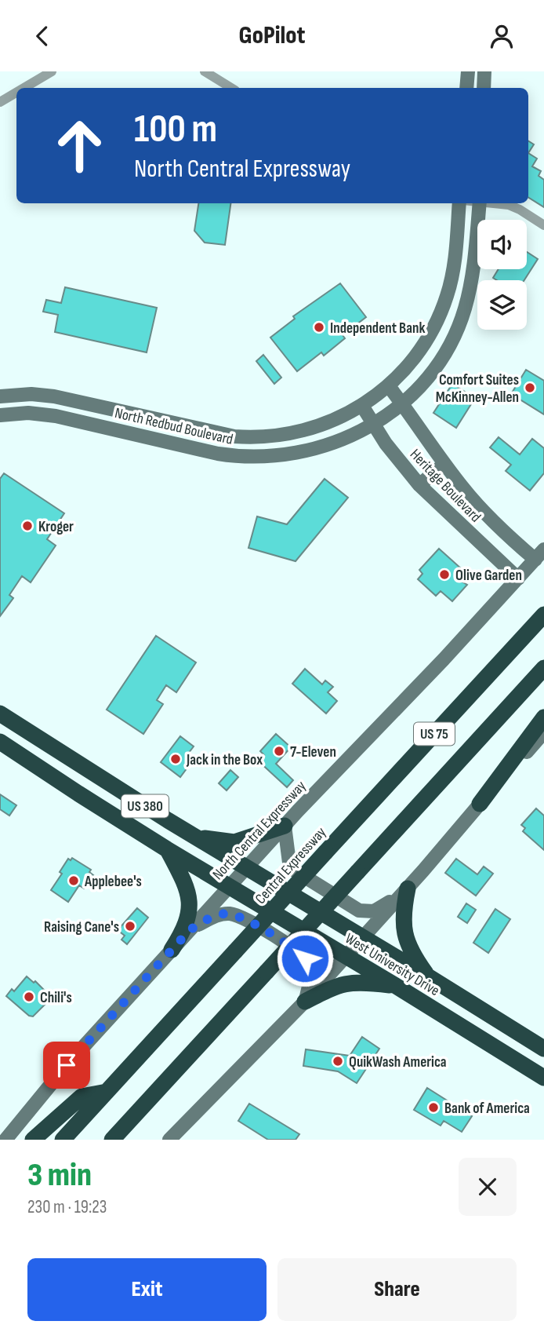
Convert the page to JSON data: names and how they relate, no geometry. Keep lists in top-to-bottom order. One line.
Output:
{"streets":{"highway":["US 75","US 380","Central Expressway","West University Drive"],"street":["North Redbud Boulevard","Heritage Boulevard","North Central Expressway"]},"crossings":[["North Redbud Boulevard","Heritage Boulevard"],["Heritage Boulevard","North Central Expressway"],["North Central Expressway","West University Drive"]],"places":["Independent Bank","Comfort Suites McKinney-Allen","Kroger","Olive Garden","7-Eleven","Jack in the Box","Applebee's","Raising Cane's","Chili's","QuikWash America","Bank of America"],"page":{"header":"GoPilot","turn":["100 m","North Central Expressway"],"heading":["3 min","230 m · 19:23"],"buttons":["Exit","Share"]}}
